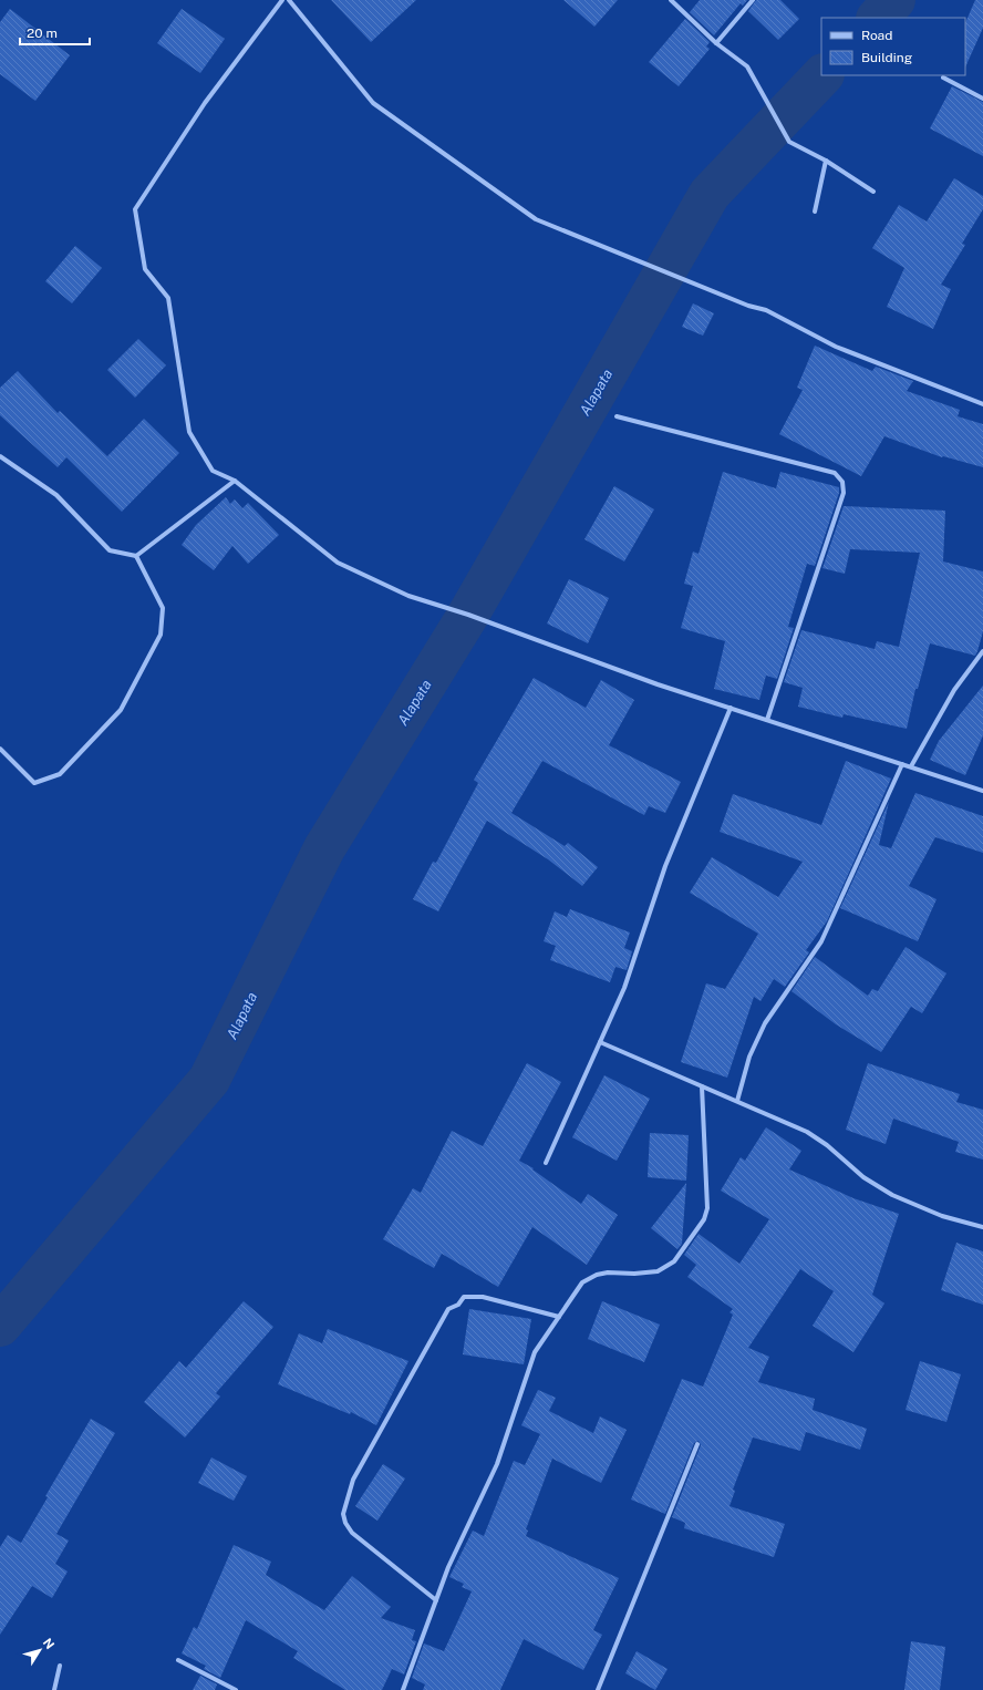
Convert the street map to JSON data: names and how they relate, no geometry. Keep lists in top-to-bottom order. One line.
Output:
{"water":["Alapata"],"legend":["Road","Building"],"scale_bar":"20 m","north":"top right"}
